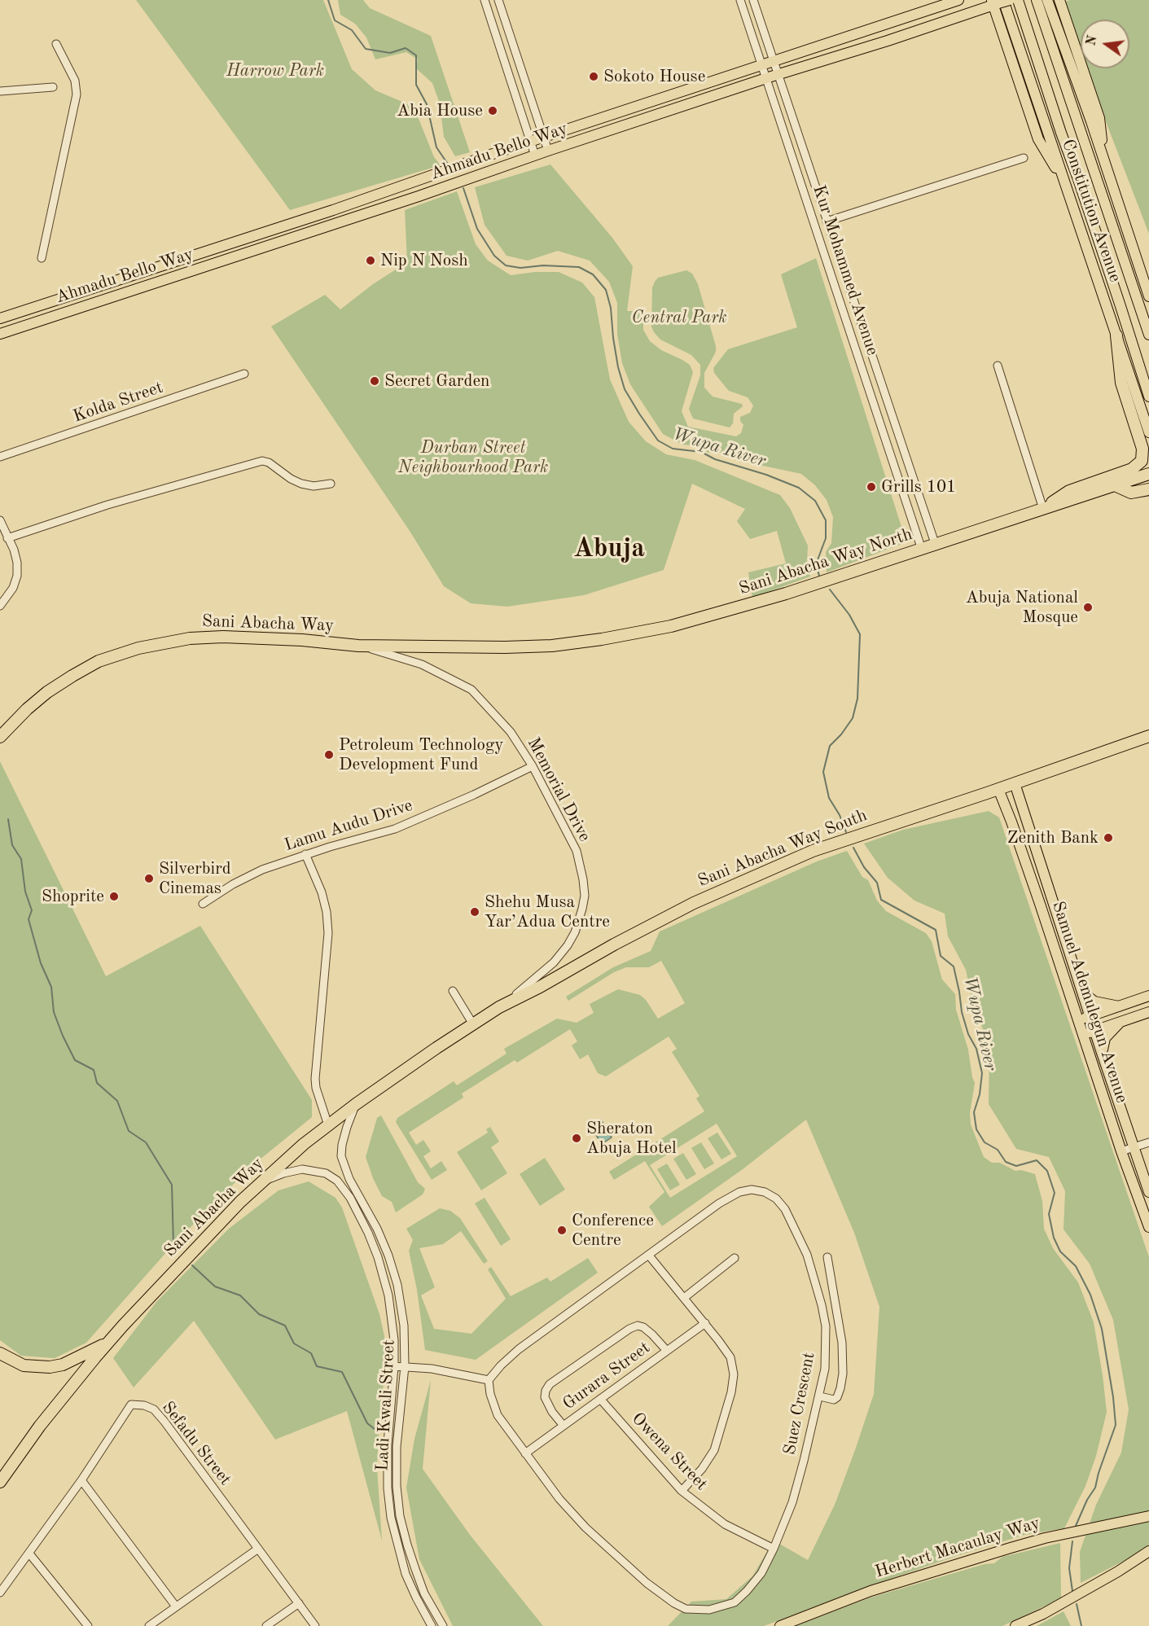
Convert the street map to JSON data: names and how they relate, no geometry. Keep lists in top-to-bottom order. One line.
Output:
{"streets":{"highway":["Sani Abacha Way North","Sani Abacha Way","Sani Abacha Way South"],"main road":["Ahmadu Bello Way","Constitution Avenue","Samuel Ademulegun Avenue","Herbert Macaulay Way"],"street":["Kur Mohammed Avenue","Kolda Street","Memorial Drive","Lamu Audu Drive","Gurara Street","Suez Crescent","Ladi Kwali Street","Sefadu Street","Owena Street"]},"crossings":[["Ahmadu Bello Way","Constitution Avenue"],["Ahmadu Bello Way","Kur Mohammed Avenue"],["Kur Mohammed Avenue","Sani Abacha Way North"],["Sani Abacha Way North","Sani Abacha Way"],["Sani Abacha Way","Memorial Drive"],["Sani Abacha Way","Sani Abacha Way South"],["Sani Abacha Way","Ladi Kwali Street"],["Memorial Drive","Lamu Audu Drive"],["Memorial Drive","Sani Abacha Way South"],["Sani Abacha Way South","Samuel Ademulegun Avenue"],["Gurara Street","Suez Crescent"],["Gurara Street","Owena Street"],["Suez Crescent","Owena Street"]],"districts":["Abuja"],"water":["Wupa River"],"parks":["Harrow Park","Central Park","Durban Street Neighbourhood Park"],"places":["Sokoto House","Abia House","Nip N Nosh","Secret Garden","Grills 101","Abuja National Mosque","Petroleum Technology Development Fund","Zenith Bank","Silverbird Cinemas","Shoprite","Shehu Musa Yar’Adua Centre","Sheraton Abuja Hotel","Conference Centre"],"north":"left"}
